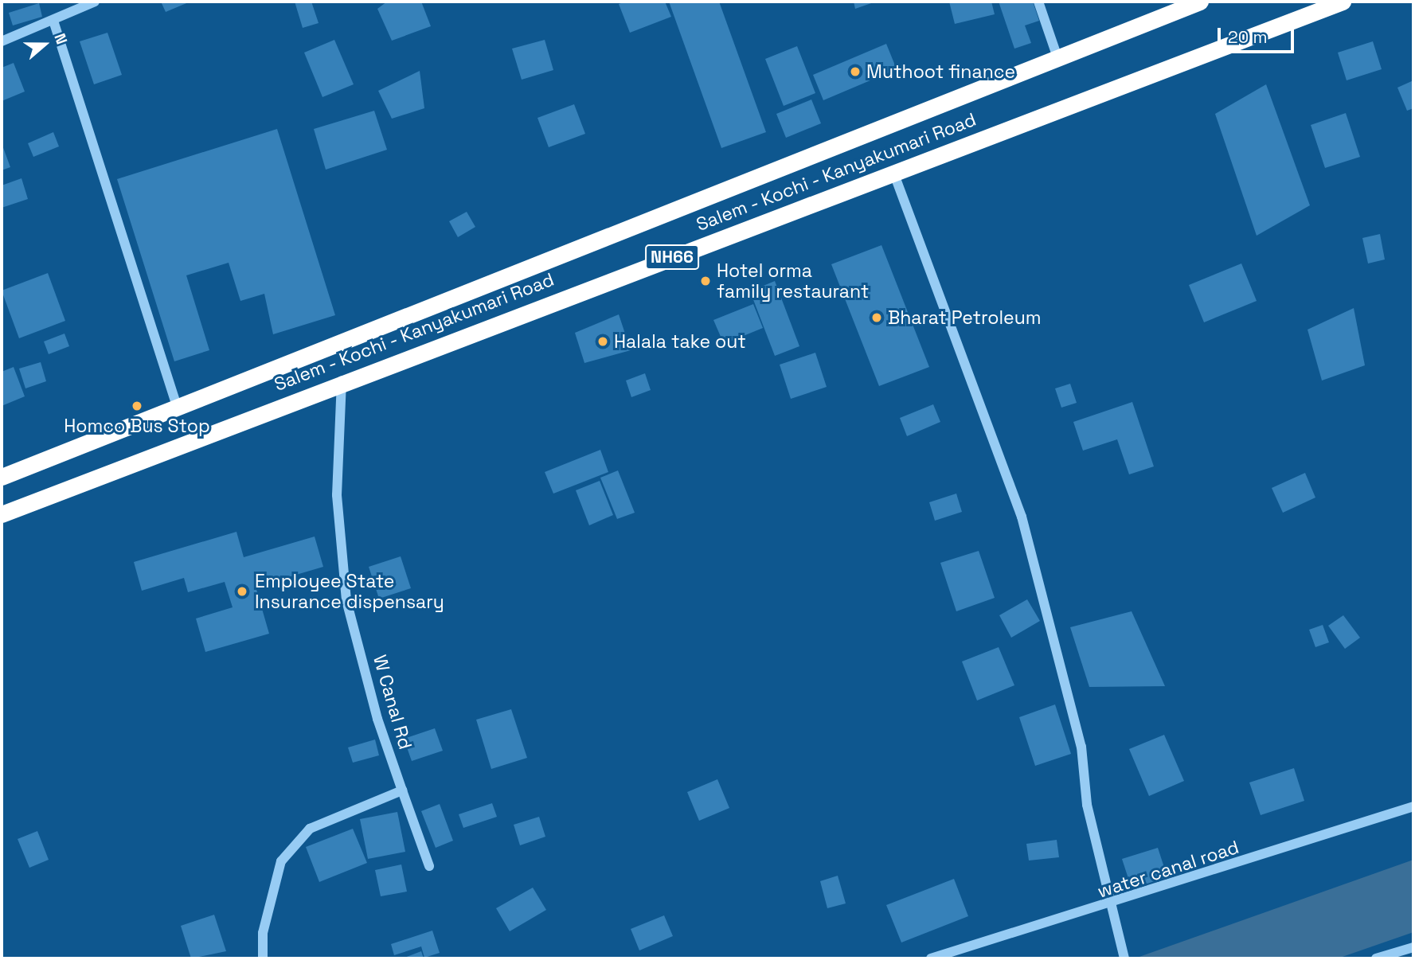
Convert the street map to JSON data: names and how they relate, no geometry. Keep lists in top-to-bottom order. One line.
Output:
{"streets":{"highway":["Salem - Kochi - Kanyakumari Road","NH66"],"street":["W Canal Rd","water canal road"]},"crossings":[["Salem - Kochi - Kanyakumari Road","W Canal Rd"]],"places":["Muthoot finance","Hotel orma family restaurant","Bharat Petroleum","Halala take out","Homco Bus Stop","Employee State Insurance dispensary"],"scale_bar":"20 m","north":"right"}
